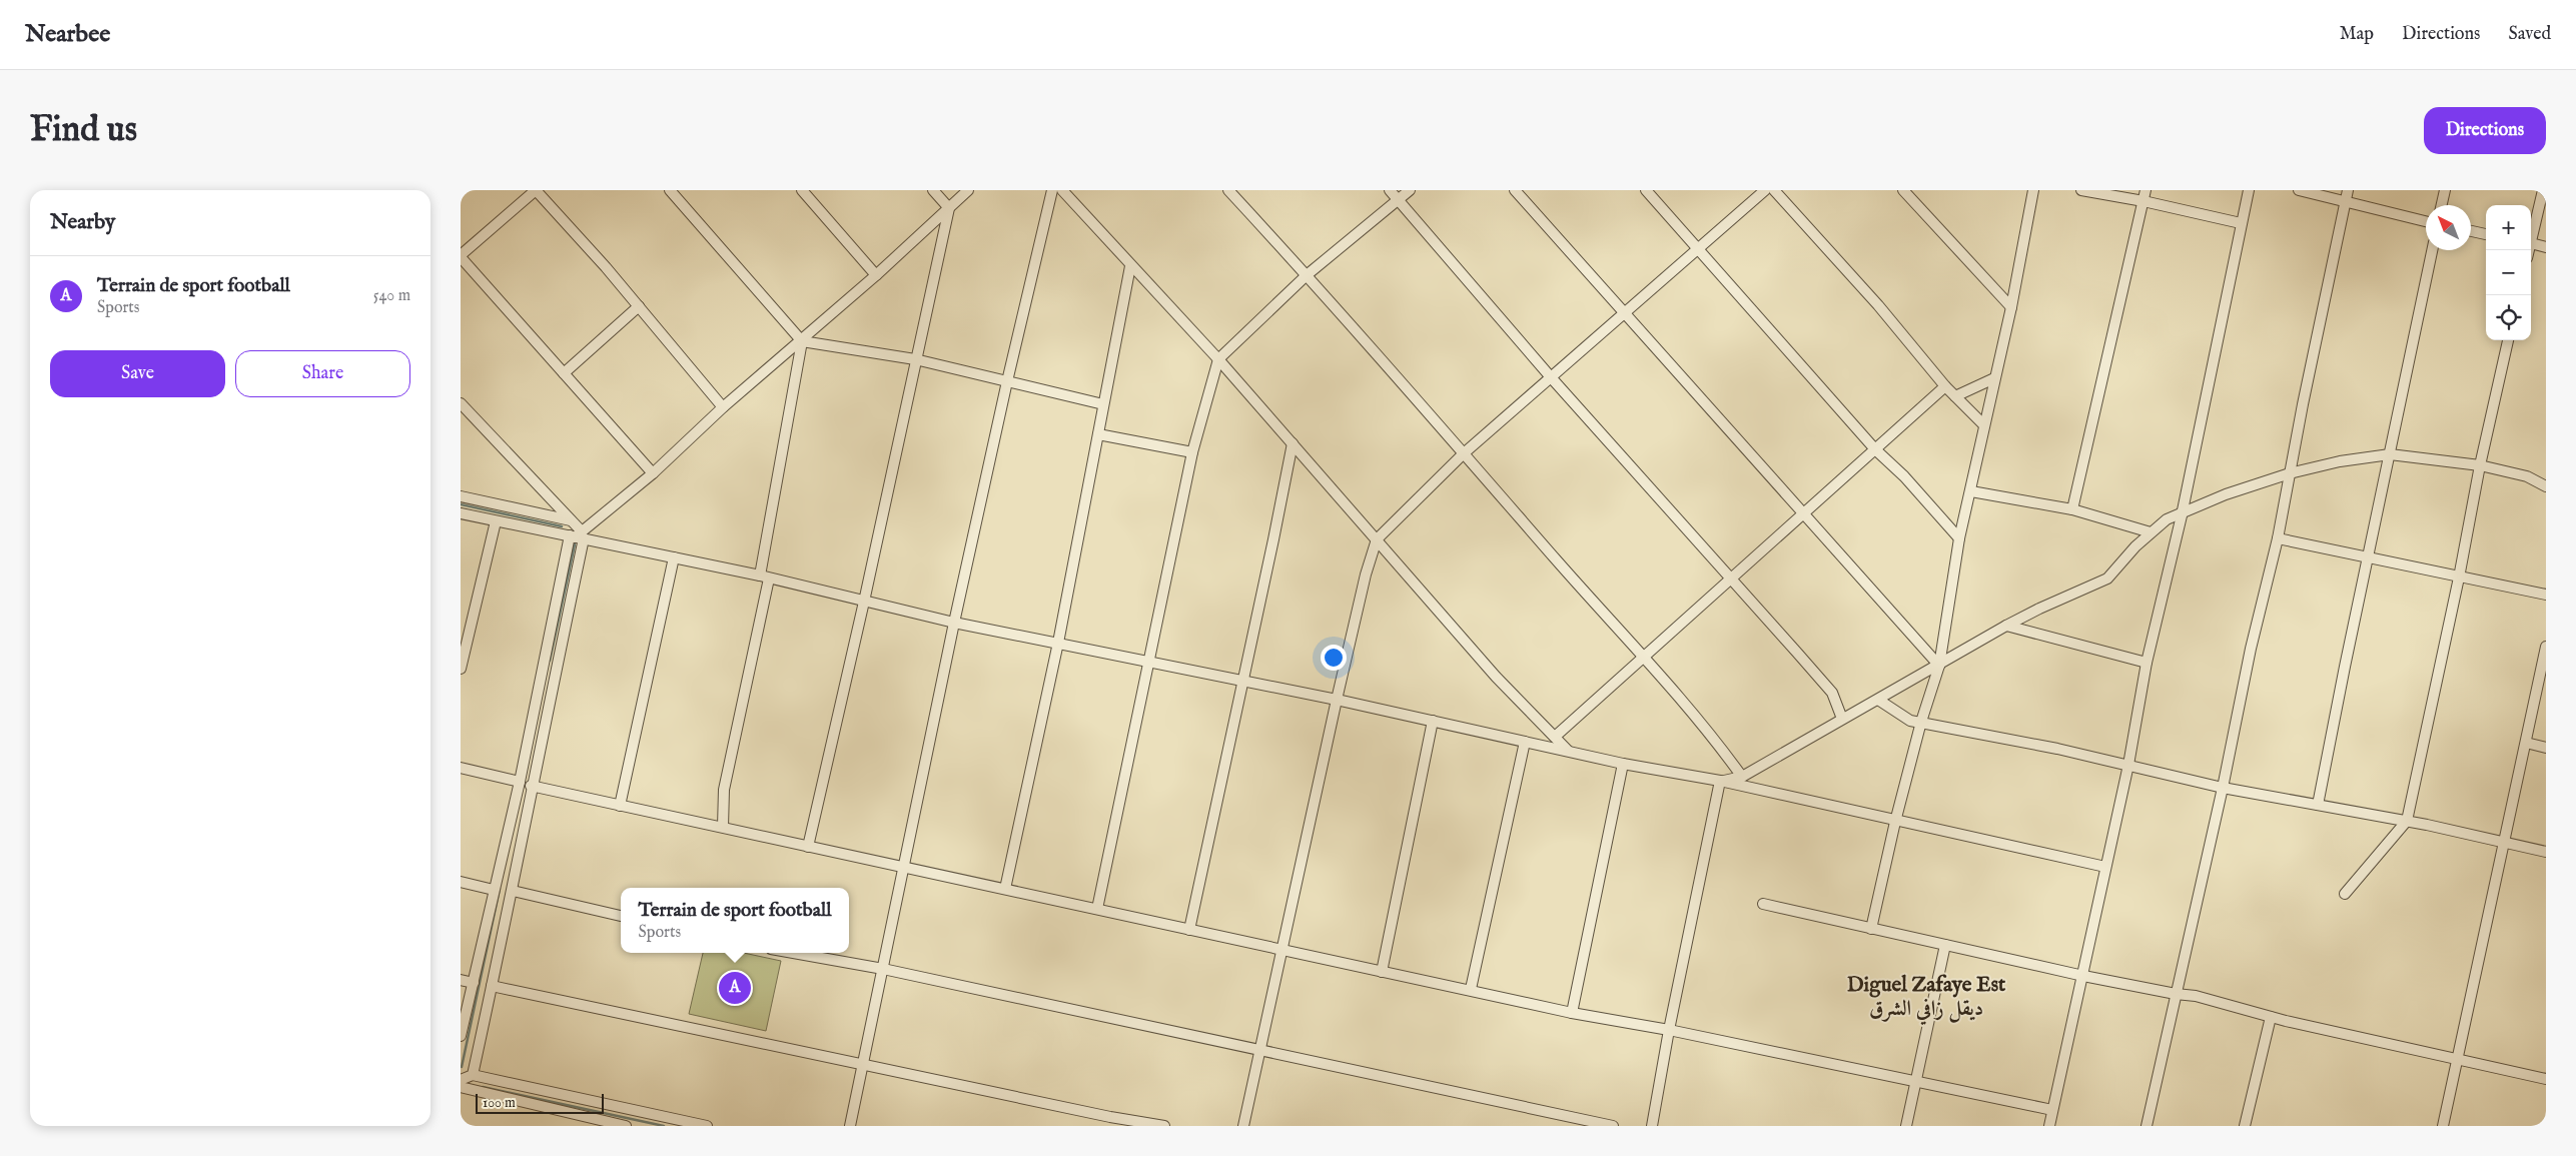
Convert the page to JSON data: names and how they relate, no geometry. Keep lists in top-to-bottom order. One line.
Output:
{"districts":["Diguel Zafaye Est ديقل زافي الشرق"],"scale_bar":"100 m","north":"top left","page":{"header":"Nearbee","nav":["Map","Directions","Saved"],"buttons":["Directions",["Save","Share"]],"title":"Find us","heading":"Nearby","map_buttons":["+","−"],"list":[{"mark":"A","name":"Terrain de sport football","note":"Sports","value":"540 m"}],"popup":["Terrain de sport football","Sports"],"pins":"A","scale":"100 m"}}
